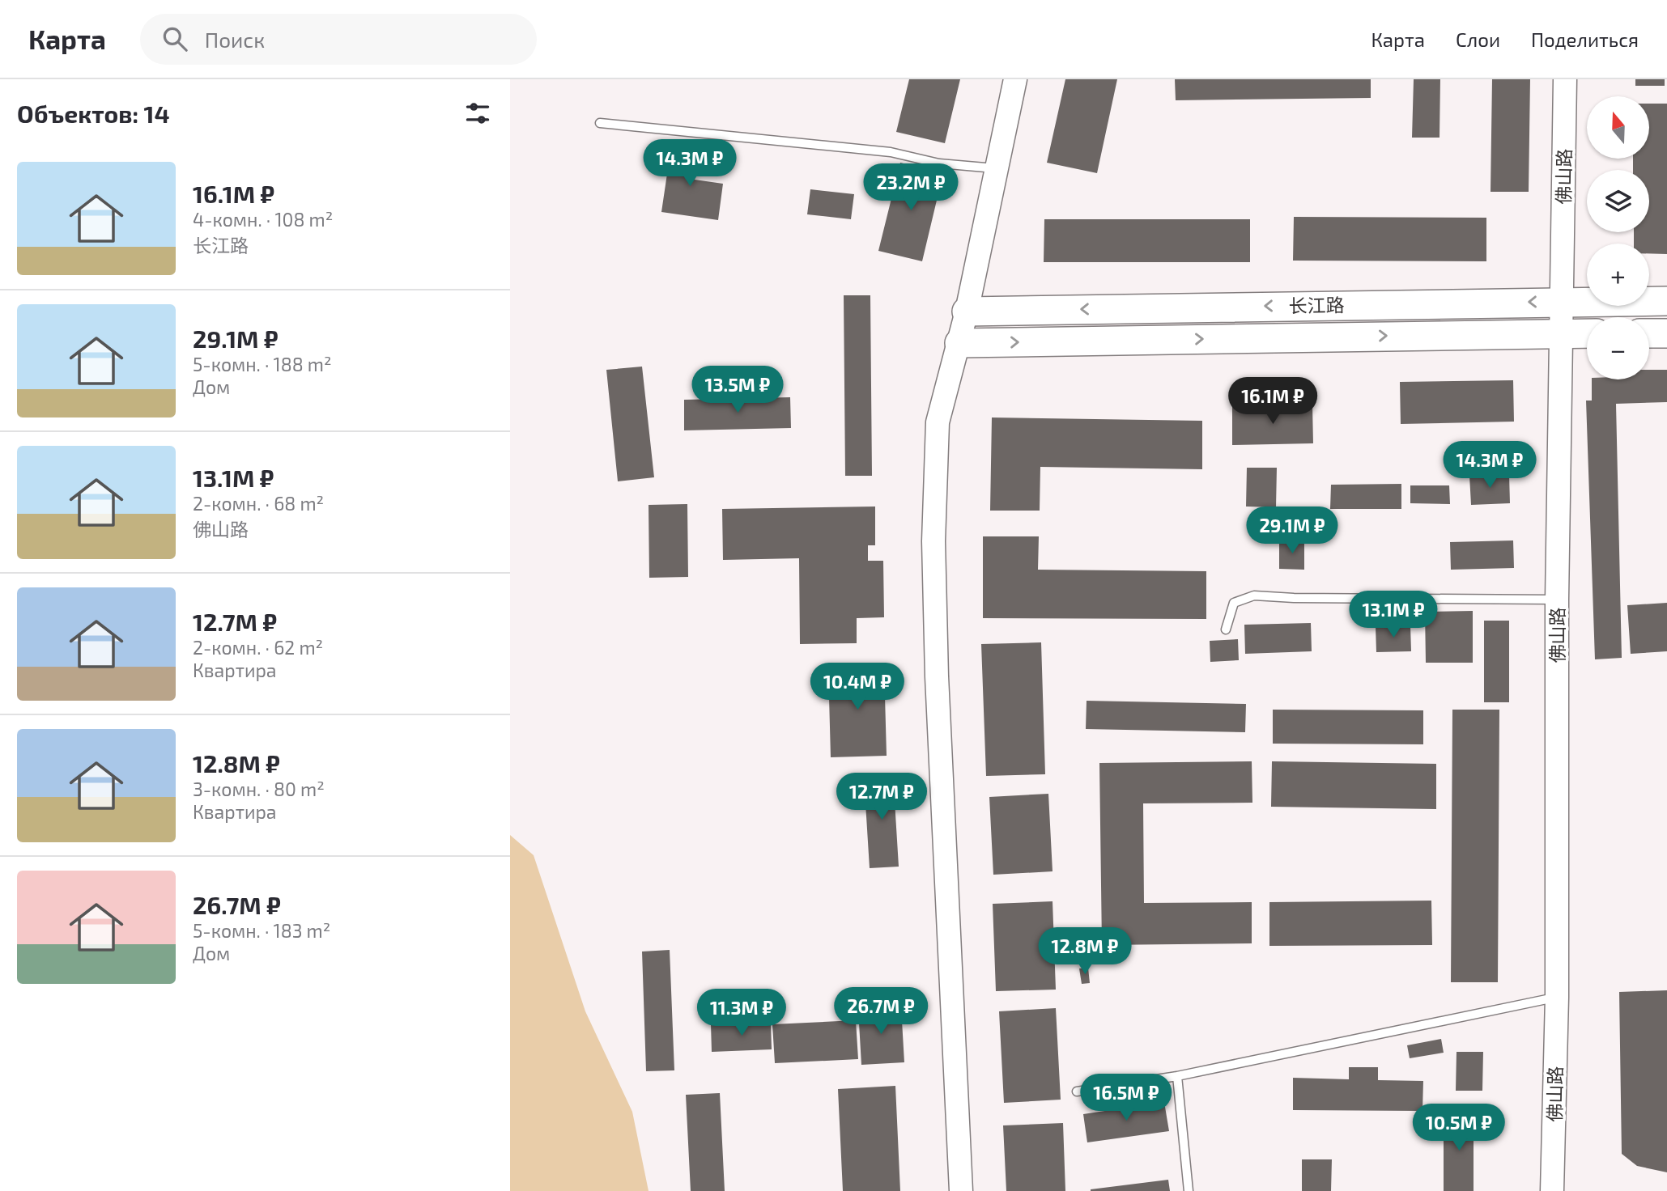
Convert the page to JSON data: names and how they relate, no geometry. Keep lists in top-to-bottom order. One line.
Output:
{"streets":{"main road":["长江路"],"street":["佛山路"]},"crossings":[["佛山路","长江路"]],"north":"top","page":{"header":"Карта","search":"Поиск","nav":["Карта","Слои","Поделиться"],"heading":"Объектов: 14","map_buttons":["+","−"],"price":["14.3M ₽","23.2M ₽","13.5M ₽","16.1M ₽","14.3M ₽","29.1M ₽","13.1M ₽","10.4M ₽","12.7M ₽","12.8M ₽","26.7M ₽","11.3M ₽","16.5M ₽","10.5M ₽"],"list":[{"name":"16.1M ₽","note":"4-комн. · 108 m² · 长江路"},{"name":"29.1M ₽","note":"5-комн. · 188 m² · Дом"},{"name":"13.1M ₽","note":"2-комн. · 68 m² · 佛山路"},{"name":"12.7M ₽","note":"2-комн. · 62 m² · Квартира"},{"name":"12.8M ₽","note":"3-комн. · 80 m² · Квартира"},{"name":"26.7M ₽","note":"5-комн. · 183 m² · Дом"}]}}
